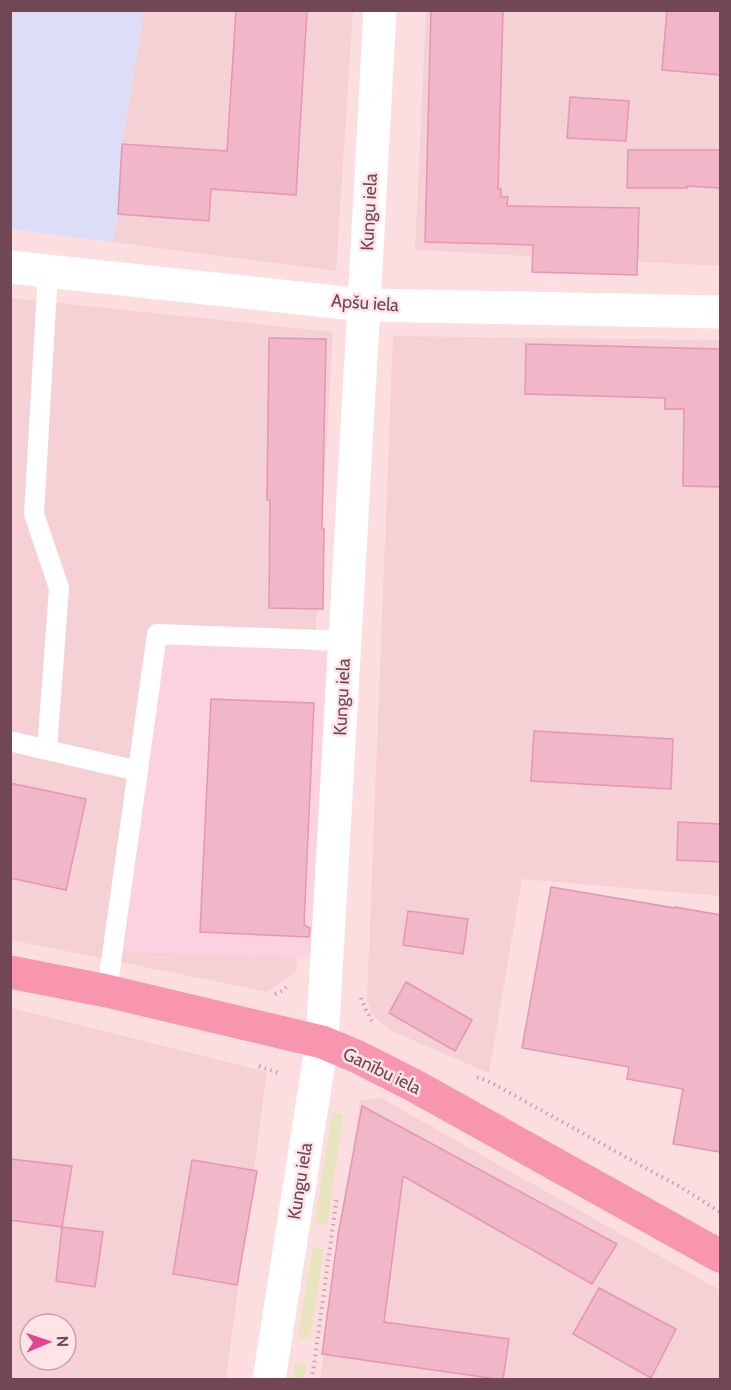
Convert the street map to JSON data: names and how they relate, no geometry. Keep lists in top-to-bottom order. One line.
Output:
{"streets":{"highway":["Ganību iela"],"street":["Kungu iela","Apšu iela"]},"crossings":[["Kungu iela","Apšu iela"],["Kungu iela","Ganību iela"]],"north":"right"}
